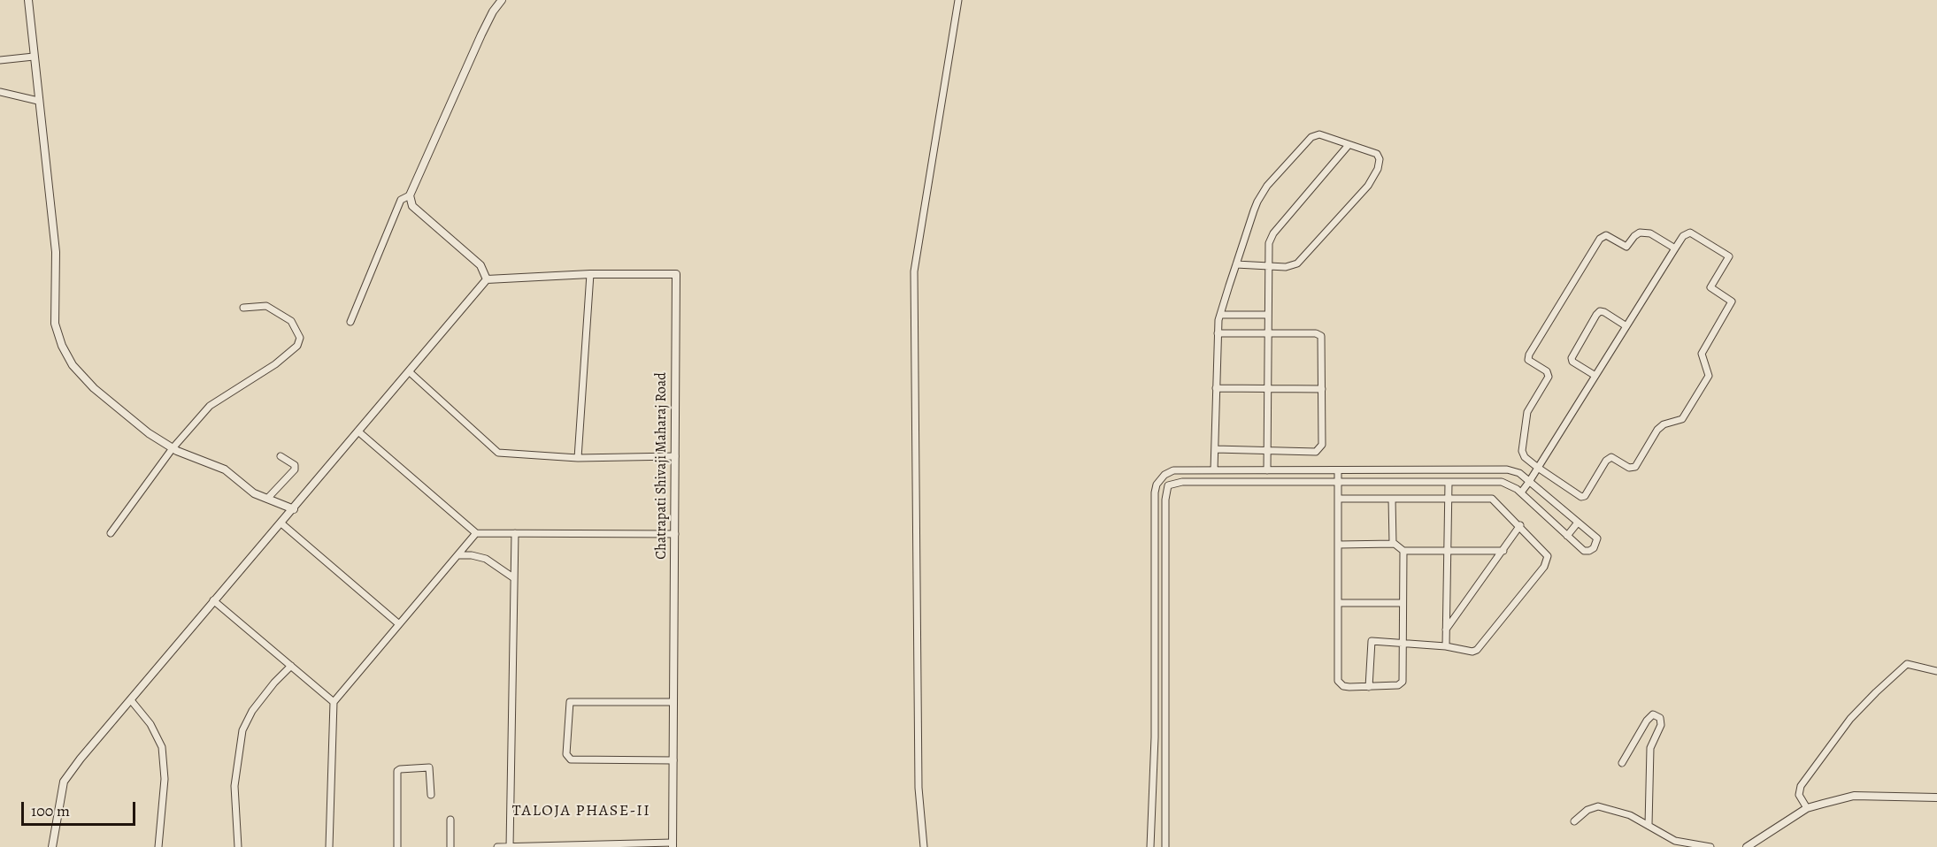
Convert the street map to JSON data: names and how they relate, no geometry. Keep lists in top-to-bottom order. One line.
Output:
{"streets":{"street":["Chatrapati Shivaji Maharaj Road"]},"districts":["TALOJA PHASE-II"],"scale_bar":"100 m"}
